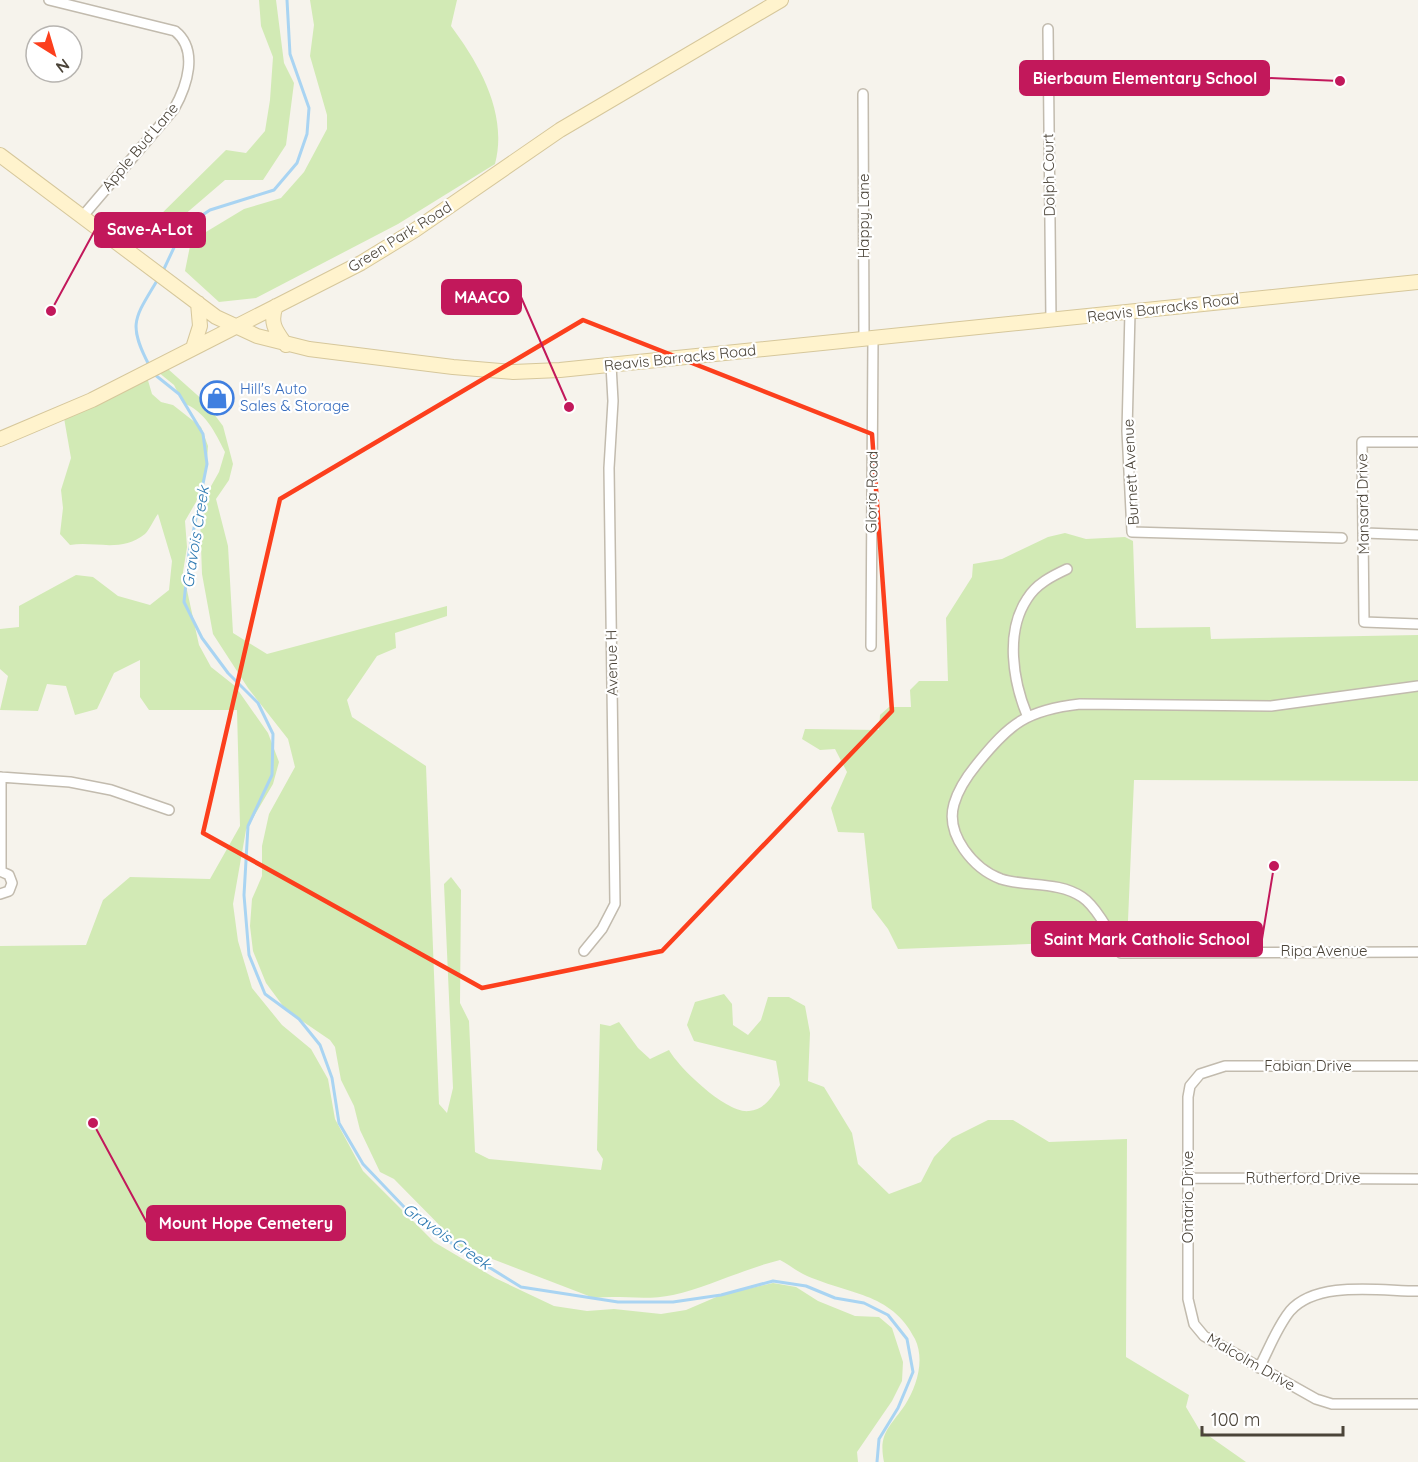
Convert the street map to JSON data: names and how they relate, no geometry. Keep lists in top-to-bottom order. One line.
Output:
{"streets":{"main road":["Green Park Road","Reavis Barracks Road"],"street":["Apple Bud Lane","Dolph Court","Happy Lane","Burnett Avenue","Gloria Road","Mansard Drive","Avenue H","Ripa Avenue","Fabian Drive","Rutherford Drive","Ontario Drive","Malcolm Drive"]},"crossings":[["Apple Bud Lane","Reavis Barracks Road"],["Dolph Court","Reavis Barracks Road"],["Happy Lane","Reavis Barracks Road"],["Happy Lane","Gloria Road"],["Green Park Road","Reavis Barracks Road"],["Reavis Barracks Road","Burnett Avenue"],["Reavis Barracks Road","Gloria Road"],["Reavis Barracks Road","Avenue H"],["Fabian Drive","Ontario Drive"],["Rutherford Drive","Ontario Drive"],["Ontario Drive","Malcolm Drive"]],"water":["Gravois Creek"],"places":{"other":["Bierbaum Elementary School","Save-A-Lot","MAACO","Saint Mark Catholic School","Mount Hope Cemetery"],"shop":["Hill's Auto Sales & Storage"]},"scale_bar":"100 m","north":"bottom right"}
